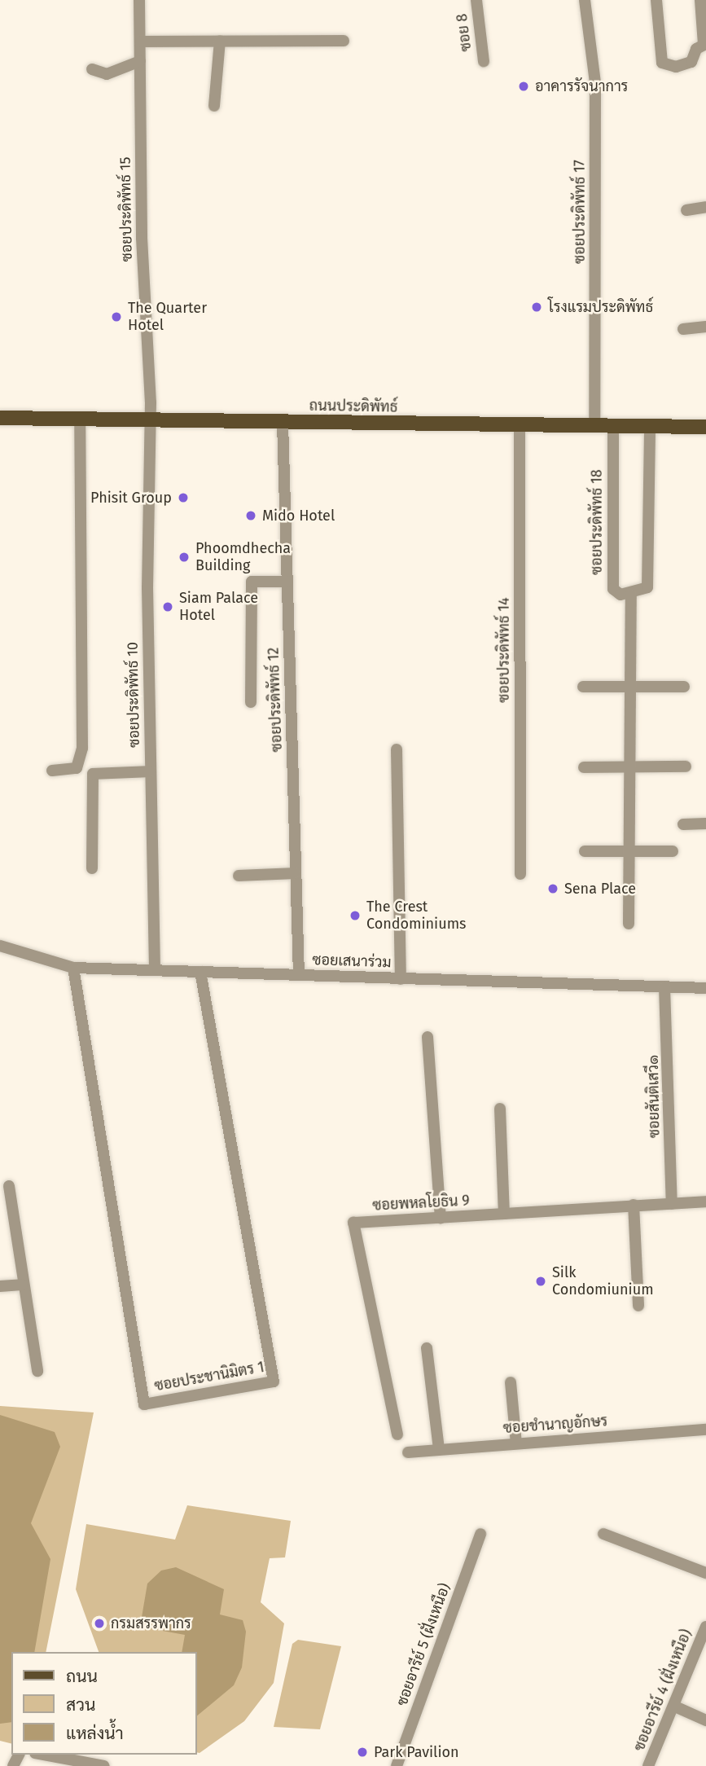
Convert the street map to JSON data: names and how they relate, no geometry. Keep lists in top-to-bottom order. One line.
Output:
{"streets":{"main road":["ถนนประดิพัทธ์"],"street":["ซอย 8","ซอยประดิพัทธ์ 15","ซอยประดิพัทธ์ 17","ซอยประดิพัทธ์ 18","ซอยประดิพัทธ์ 14","ซอยประดิพัทธ์ 10","ซอยประดิพัทธ์ 12","ซอยเสนาร่วม","ซอยสันติเสวี๑","ซอยพหลโยธิน 9","ซอยประชานิมิตร 1","ซอยชำนาญอักษร","ซอยอารีย์ 5 (ฝั่งเหนือ)","ซอยอารีย์ 4 (ฝั่งเหนือ)"]},"crossings":[["ซอยประดิพัทธ์ 15","ถนนประดิพัทธ์"],["ซอยประดิพัทธ์ 15","ซอยประดิพัทธ์ 10"],["ซอยประดิพัทธ์ 17","ถนนประดิพัทธ์"],["ถนนประดิพัทธ์","ซอยประดิพัทธ์ 18"],["ถนนประดิพัทธ์","ซอยประดิพัทธ์ 14"],["ถนนประดิพัทธ์","ซอยประดิพัทธ์ 10"],["ถนนประดิพัทธ์","ซอยประดิพัทธ์ 12"],["ซอยประดิพัทธ์ 10","ซอยเสนาร่วม"],["ซอยประดิพัทธ์ 12","ซอยเสนาร่วม"],["ซอยเสนาร่วม","ซอยสันติเสวี๑"],["ซอยเสนาร่วม","ซอยประชานิมิตร 1"],["ซอยสันติเสวี๑","ซอยพหลโยธิน 9"]],"places":["อาคารรัจนาการ","โรงแรมประดิพัทธ์","The Quarter Hotel","Phisit Group","Mido Hotel","Phoomdhecha Building","Siam Palace Hotel","Sena Place","The Crest Condominiums","Silk Condomiunium","กรมสรรพากร","Park Pavilion"],"legend":["ถนน","สวน","แหล่งน้ำ"]}
